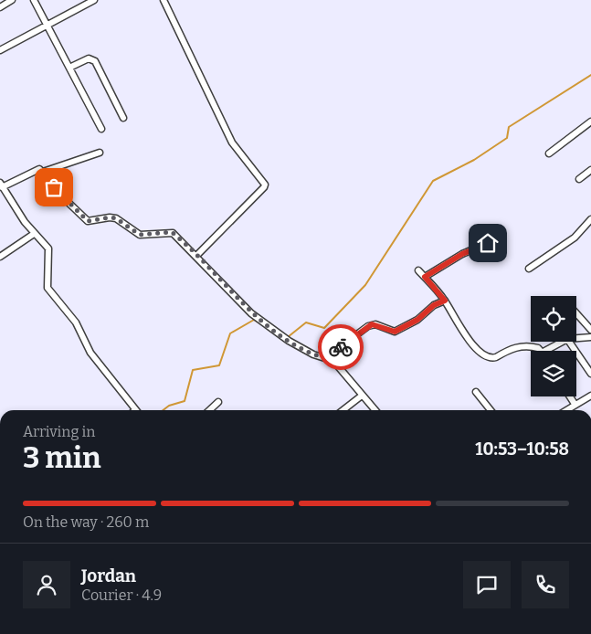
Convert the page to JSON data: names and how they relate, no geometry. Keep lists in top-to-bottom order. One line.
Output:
{"page":{"heading":["3 min","Arriving in","10:53–10:58"],"panel":["Jordan","Courier · 4.9"],"bar":"On the way · 260 m"}}
